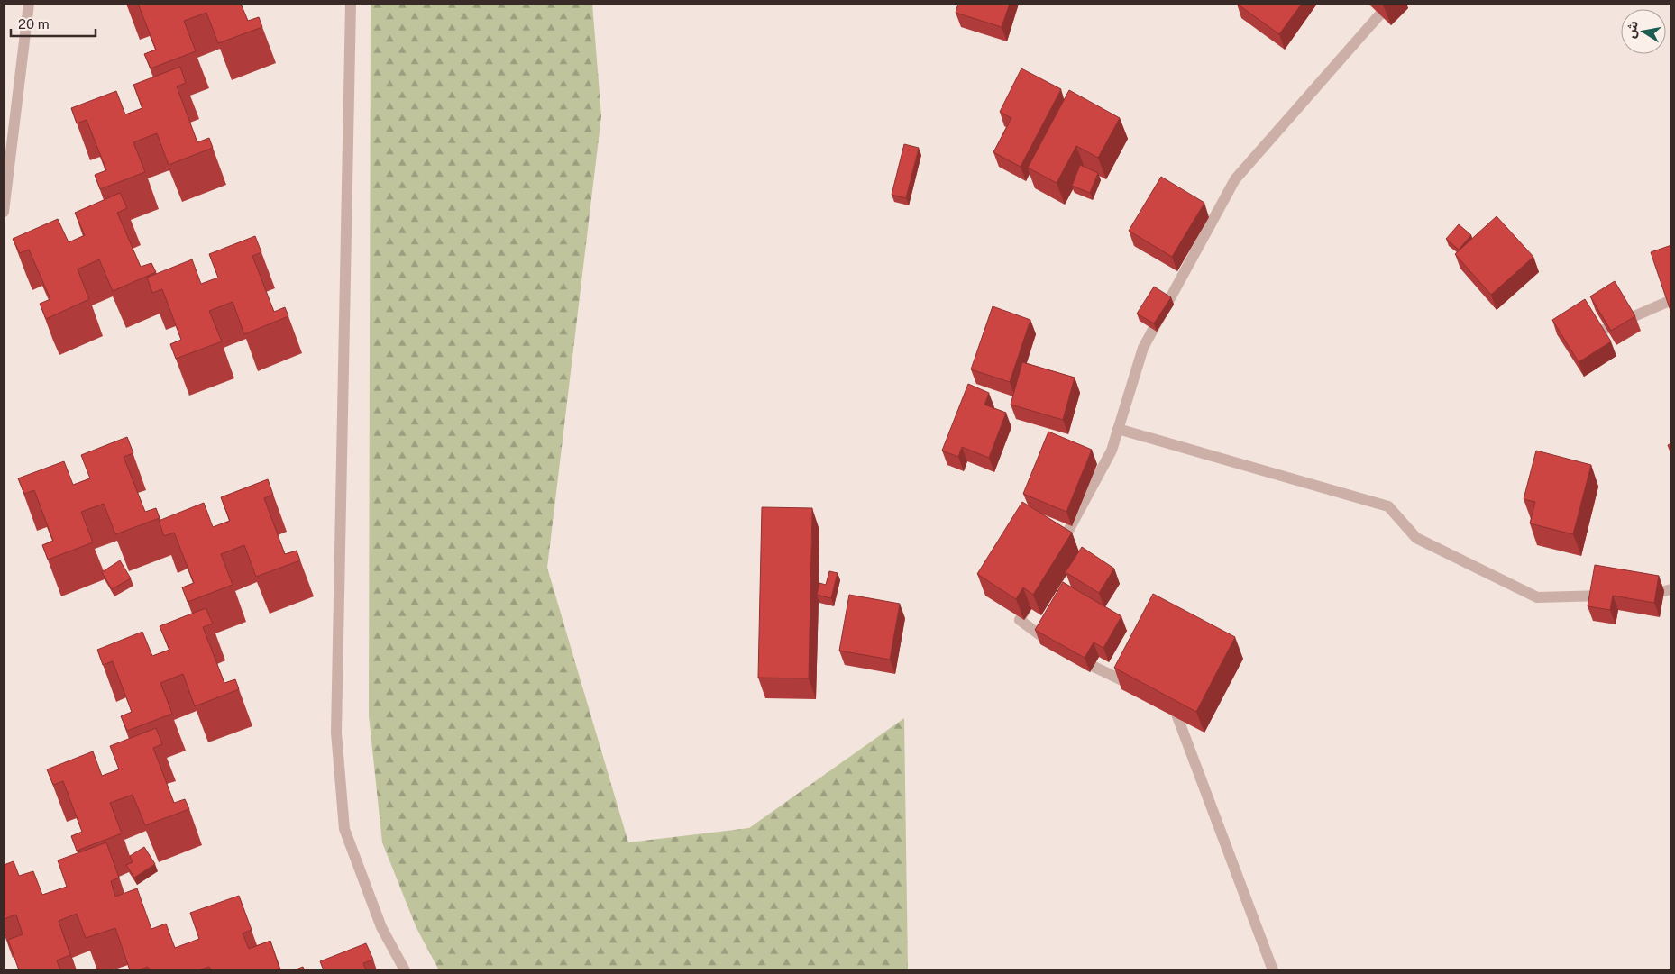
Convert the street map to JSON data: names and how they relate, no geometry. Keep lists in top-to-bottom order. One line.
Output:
{"scale_bar":"20 m","north":"left"}
